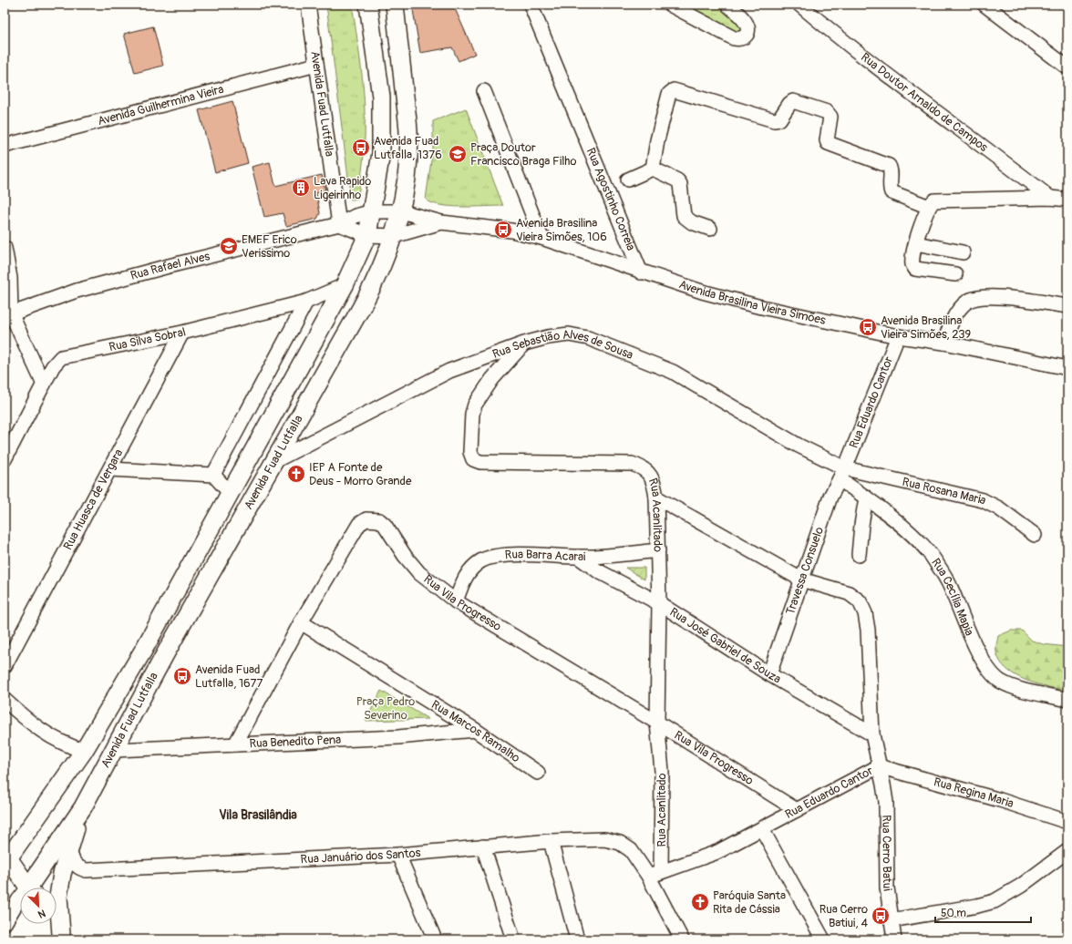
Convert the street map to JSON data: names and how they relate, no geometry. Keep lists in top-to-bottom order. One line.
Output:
{"streets":{"main road":["Avenida Fuad Lutfalla"],"street":["Rua Doutor Arnaldo de Campos","Avenida Guilhermina Vieira","Rua Agostinho Correia","Rua Rafael Alves","Avenida Brasilina Vieira Simões","Rua Silva Sobral","Rua Sebastião Alves de Sousa","Rua Eduardo Cantor","Rua Rosana Maria","Rua Huasca de Vergara","Rua Acanlitado","Rua Barra Acarai","Travessa Consuelo","Rua Cecília Mapia","Rua Vila Progresso","Rua José Gabriel de Souza","Rua Marcos Ramalho","Rua Benedito Pena","Rua Regina Maria","Rua Cerro Batui","Rua Januário dos Santos"]},"crossings":[["Avenida Fuad Lutfalla","Avenida Guilhermina Vieira"],["Avenida Fuad Lutfalla","Rua Rafael Alves"],["Avenida Fuad Lutfalla","Avenida Brasilina Vieira Simões"],["Avenida Fuad Lutfalla","Rua Silva Sobral"],["Avenida Fuad Lutfalla","Rua Sebastião Alves de Sousa"],["Avenida Fuad Lutfalla","Rua Benedito Pena"],["Rua Agostinho Correia","Avenida Brasilina Vieira Simões"],["Rua Rafael Alves","Avenida Brasilina Vieira Simões"],["Avenida Brasilina Vieira Simões","Rua Eduardo Cantor"],["Rua Silva Sobral","Rua Huasca de Vergara"],["Rua Sebastião Alves de Sousa","Rua Eduardo Cantor"],["Rua Sebastião Alves de Sousa","Rua Rosana Maria"],["Rua Sebastião Alves de Sousa","Rua Acanlitado"],["Rua Sebastião Alves de Sousa","Travessa Consuelo"],["Rua Sebastião Alves de Sousa","Rua Cecília Mapia"],["Rua Eduardo Cantor","Rua Rosana Maria"],["Rua Eduardo Cantor","Rua Acanlitado"],["Rua Eduardo Cantor","Travessa Consuelo"],["Rua Eduardo Cantor","Rua Cecília Mapia"],["Rua Eduardo Cantor","Rua Vila Progresso"],["Rua Eduardo Cantor","Rua José Gabriel de Souza"],["Rua Eduardo Cantor","Rua Regina Maria"],["Rua Eduardo Cantor","Rua Cerro Batui"],["Rua Eduardo Cantor","Rua Januário dos Santos"],["Rua Rosana Maria","Travessa Consuelo"],["Rua Rosana Maria","Rua Cecília Mapia"],["Rua Acanlitado","Rua Barra Acarai"],["Rua Acanlitado","Rua Vila Progresso"],["Rua Acanlitado","Rua José Gabriel de Souza"],["Rua Acanlitado","Rua Januário dos Santos"],["Rua Barra Acarai","Rua Vila Progresso"],["Rua Barra Acarai","Rua José Gabriel de Souza"],["Travessa Consuelo","Rua Cecília Mapia"],["Travessa Consuelo","Rua José Gabriel de Souza"],["Rua Vila Progresso","Rua Marcos Ramalho"],["Rua Vila Progresso","Rua Benedito Pena"],["Rua Marcos Ramalho","Rua Benedito Pena"],["Rua Regina Maria","Rua Cerro Batui"]],"districts":["Vila Brasilândia"],"parks":["Praça Pedro Severino"],"places":{"bus stop":["Avenida Fuad Lutfalla, 1376","Avenida Brasilina Vieira Simões, 106","Avenida Brasilina Vieira Simões, 239","Avenida Fuad Lutfalla, 1677","Rua Cerro Batiui, 4"],"school or university":["Praça Doutor Francisco Braga Filho","EMEF Erico Verissimo"],"building":["Lava Rapido Ligeirinho"],"church":["IEP A Fonte de Deus - Morro Grande","Paróquia Santa Rita de Cássia"]},"scale_bar":"50 m","north":"bottom right"}
